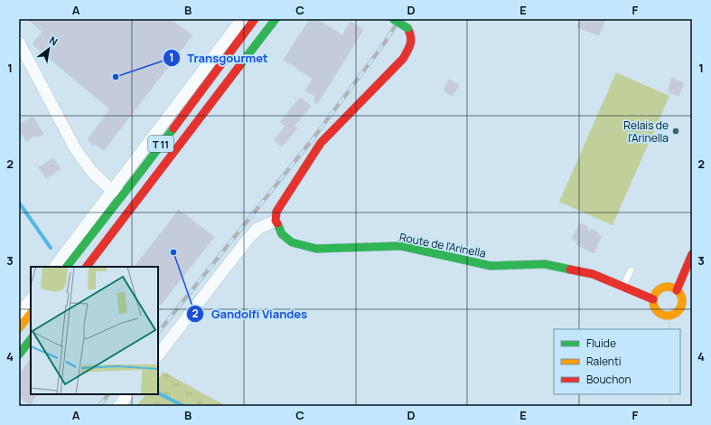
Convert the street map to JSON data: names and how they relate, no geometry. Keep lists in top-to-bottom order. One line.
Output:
{"streets":{"street":["T 11","Route de l'Arinella"]},"places":["Transgourmet","Relais de l'Arinella","Gandolfi Viandes"],"legend":["Fluide","Ralenti","Bouchon"],"north":"top right","grid":{"columns":["A","B","C","D","E","F"],"rows":["1","2","3","4"]}}
